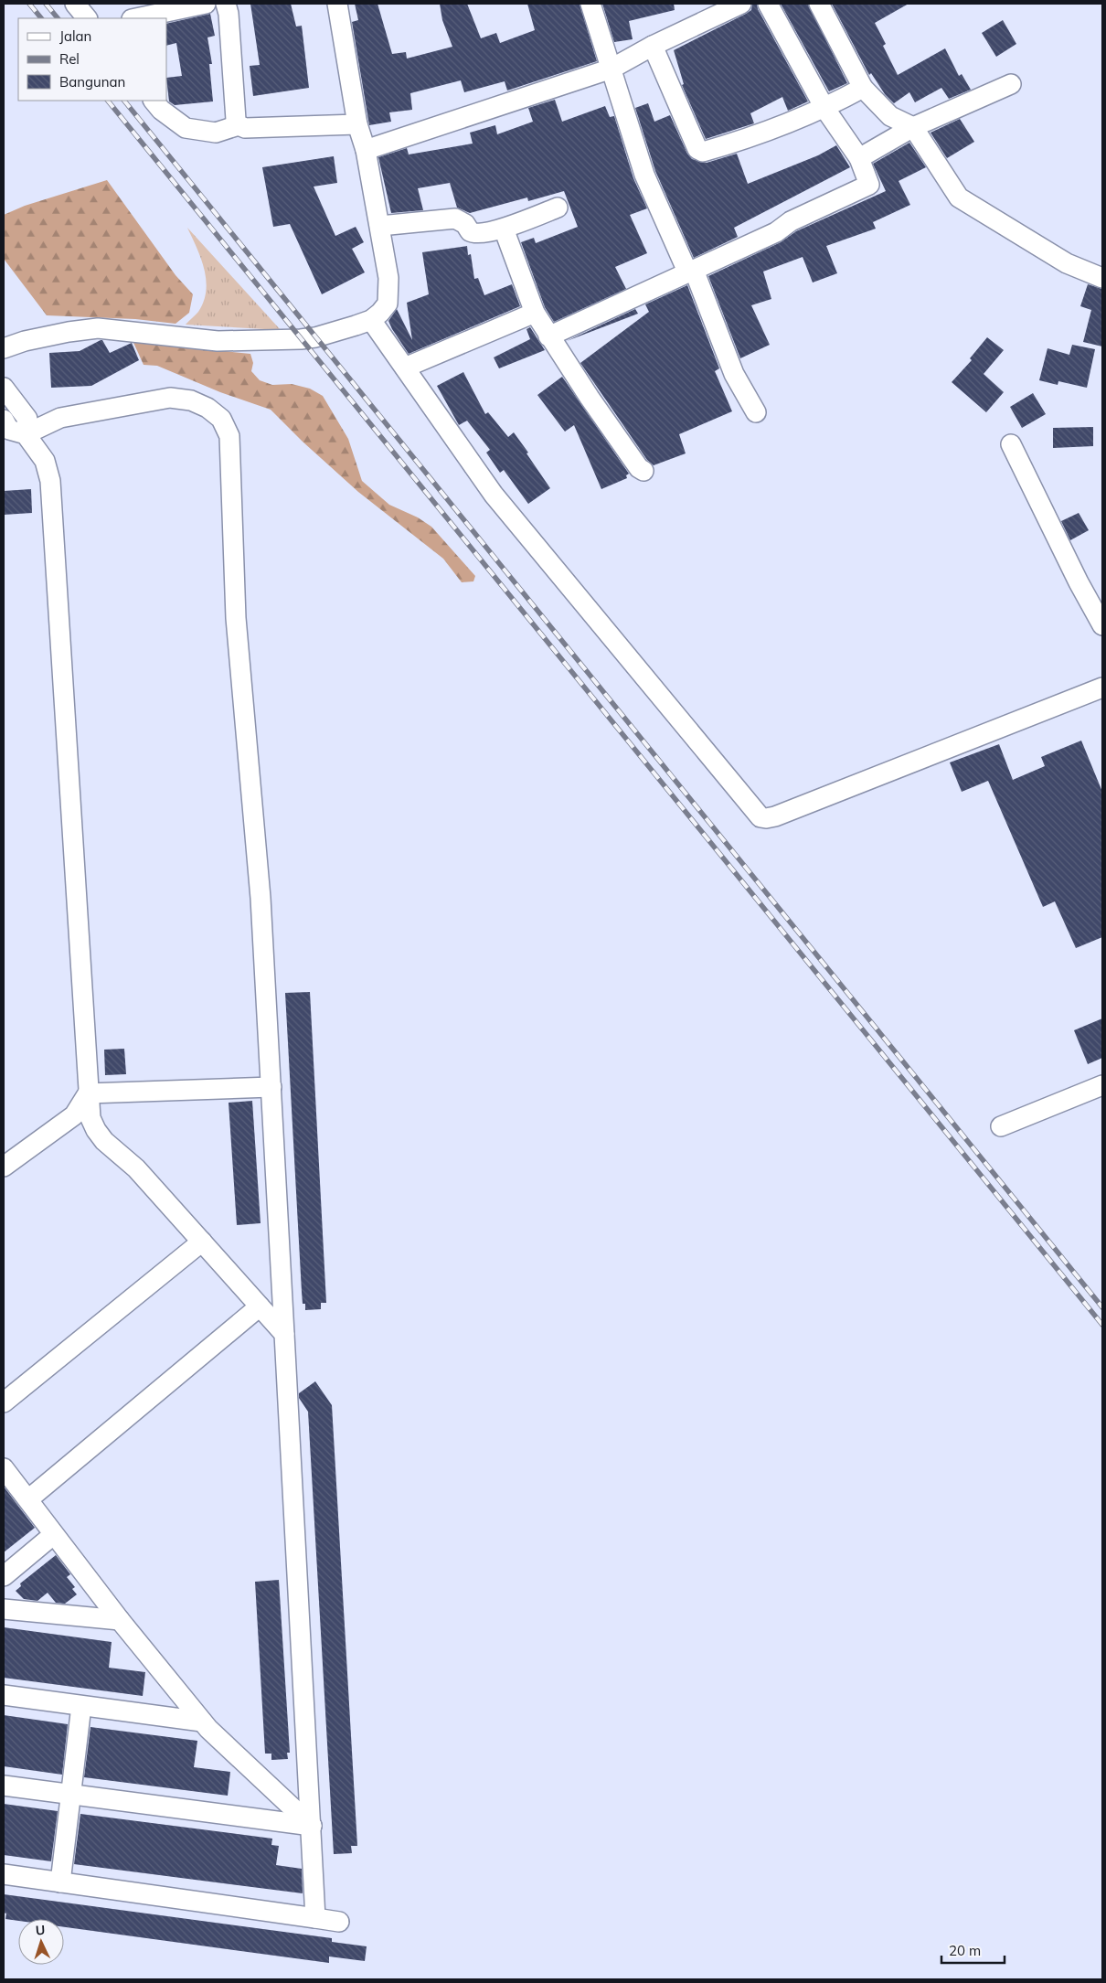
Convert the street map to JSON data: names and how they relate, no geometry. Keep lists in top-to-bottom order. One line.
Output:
{"legend":["Jalan","Rel","Bangunan"],"scale_bar":"20 m","north":"top"}
